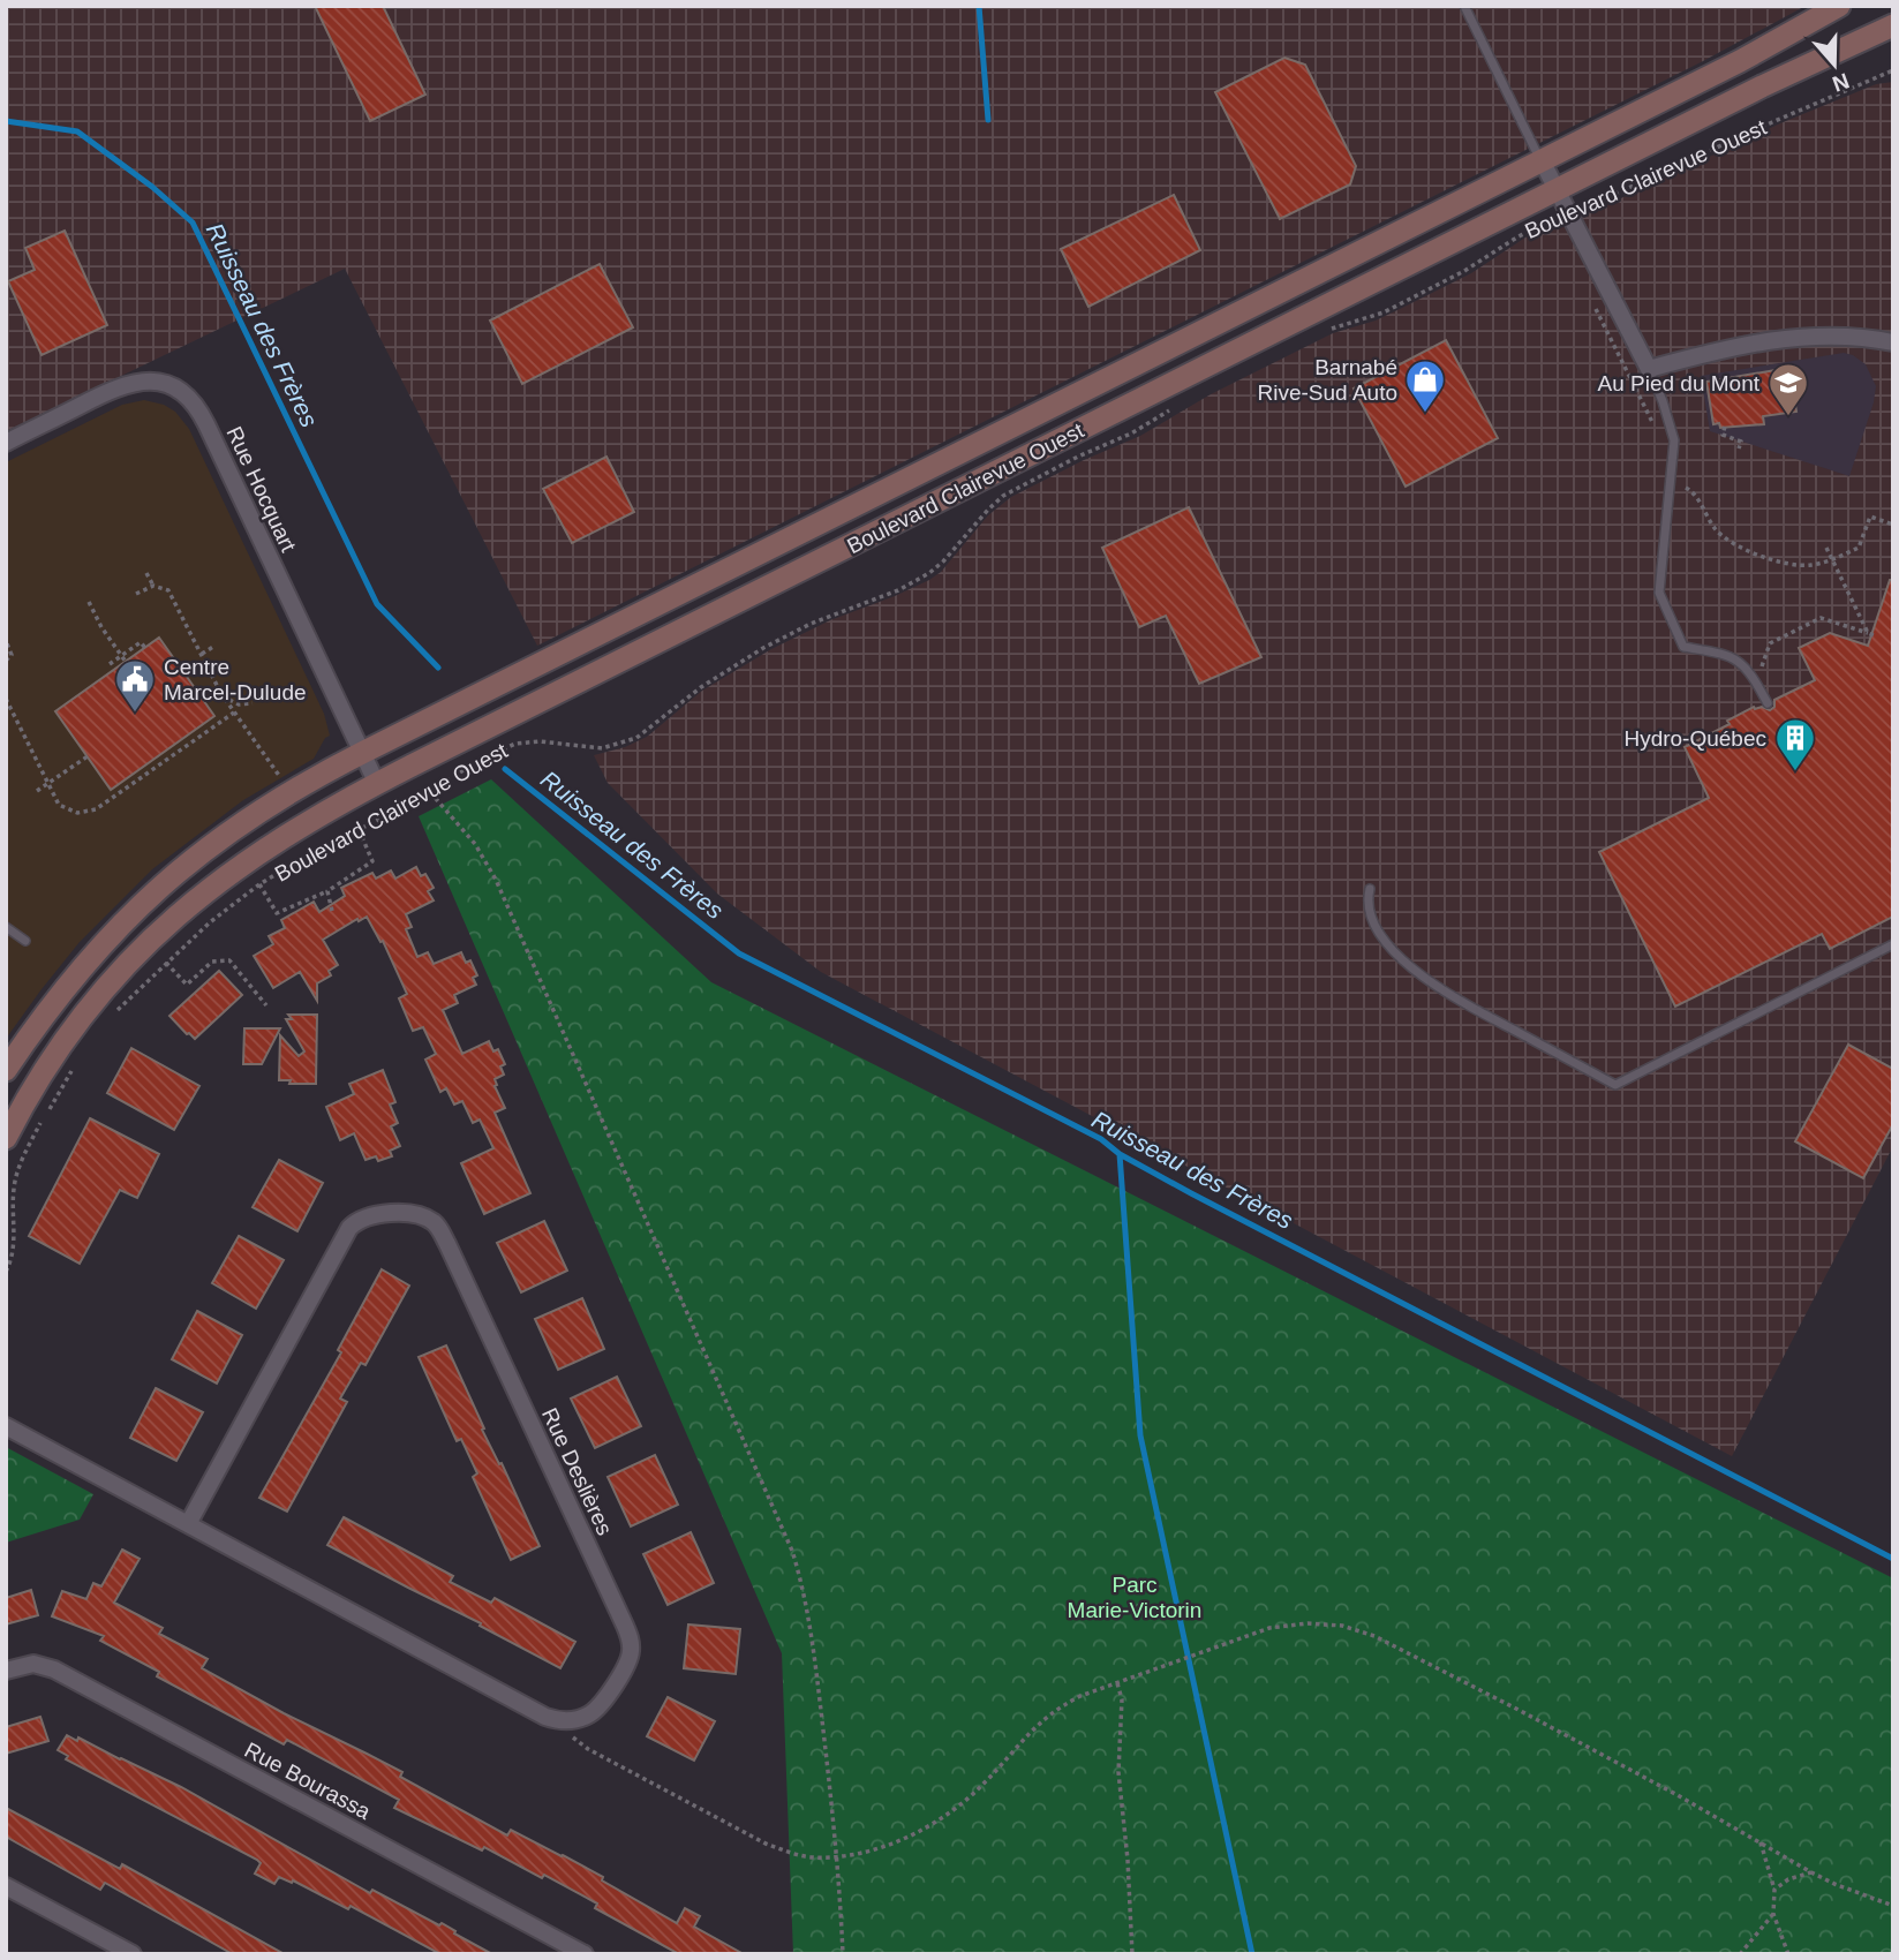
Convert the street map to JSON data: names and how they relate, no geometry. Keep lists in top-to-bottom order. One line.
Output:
{"streets":{"street":["Boulevard Clairevue Ouest","Rue Hocquart","Rue Deslières","Rue Bourassa"]},"crossings":[["Boulevard Clairevue Ouest","Rue Hocquart"]],"water":["Ruisseau des Frères"],"parks":["Parc Marie-Victorin"],"places":{"shop":["Barnabé Rive-Sud Auto"],"school or university":["Au Pied du Mont"],"public building":["Centre Marcel-Dulude"],"building":["Hydro-Québec"]},"north":"bottom"}
